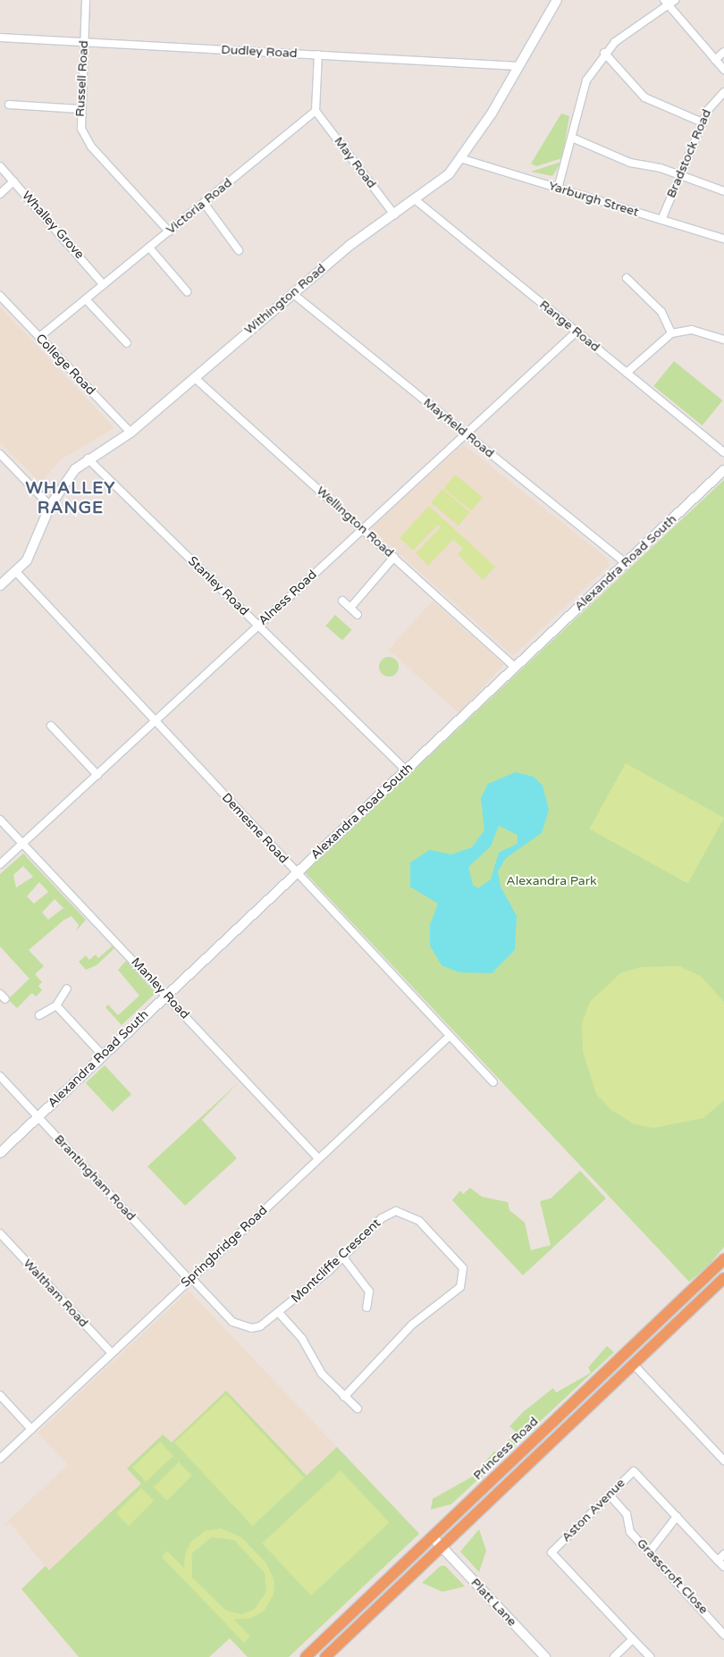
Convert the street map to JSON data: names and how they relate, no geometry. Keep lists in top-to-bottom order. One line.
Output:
{"streets":{"highway":["Princess Road"],"street":["Dudley Road","Russell Road","Bradstock Road","May Road","Yarburgh Street","Victoria Road","Whalley Grove","Withington Road","Range Road","College Road","Mayfield Road","Wellington Road","Alexandra Road South","Stanley Road","Alness Road","Demesne Road","Manley Road","Brantingham Road","Springbridge Road","Montcliffe Crescent","Waltham Road","Aston Avenue","Grasscroft Close","Platt Lane"]},"crossings":[["Dudley Road","Russell Road"],["Dudley Road","Withington Road"],["Russell Road","Victoria Road"],["Bradstock Road","Yarburgh Street"],["May Road","Victoria Road"],["May Road","Withington Road"],["Yarburgh Street","Withington Road"],["Victoria Road","Whalley Grove"],["Victoria Road","College Road"],["Withington Road","Range Road"],["Withington Road","College Road"],["Withington Road","Mayfield Road"],["Withington Road","Wellington Road"],["Withington Road","Stanley Road"],["Withington Road","Demesne Road"],["Range Road","Alness Road"],["Mayfield Road","Alexandra Road South"],["Mayfield Road","Alness Road"],["Wellington Road","Alexandra Road South"],["Wellington Road","Alness Road"],["Alexandra Road South","Stanley Road"],["Alexandra Road South","Demesne Road"],["Alexandra Road South","Manley Road"],["Alexandra Road South","Brantingham Road"],["Stanley Road","Alness Road"],["Alness Road","Demesne Road"],["Alness Road","Manley Road"],["Demesne Road","Springbridge Road"],["Manley Road","Springbridge Road"],["Brantingham Road","Springbridge Road"],["Brantingham Road","Montcliffe Crescent"],["Springbridge Road","Montcliffe Crescent"],["Springbridge Road","Waltham Road"],["Princess Road","Platt Lane"],["Aston Avenue","Grasscroft Close"]],"districts":["WHALLEY RANGE"],"parks":["Alexandra Park"]}
